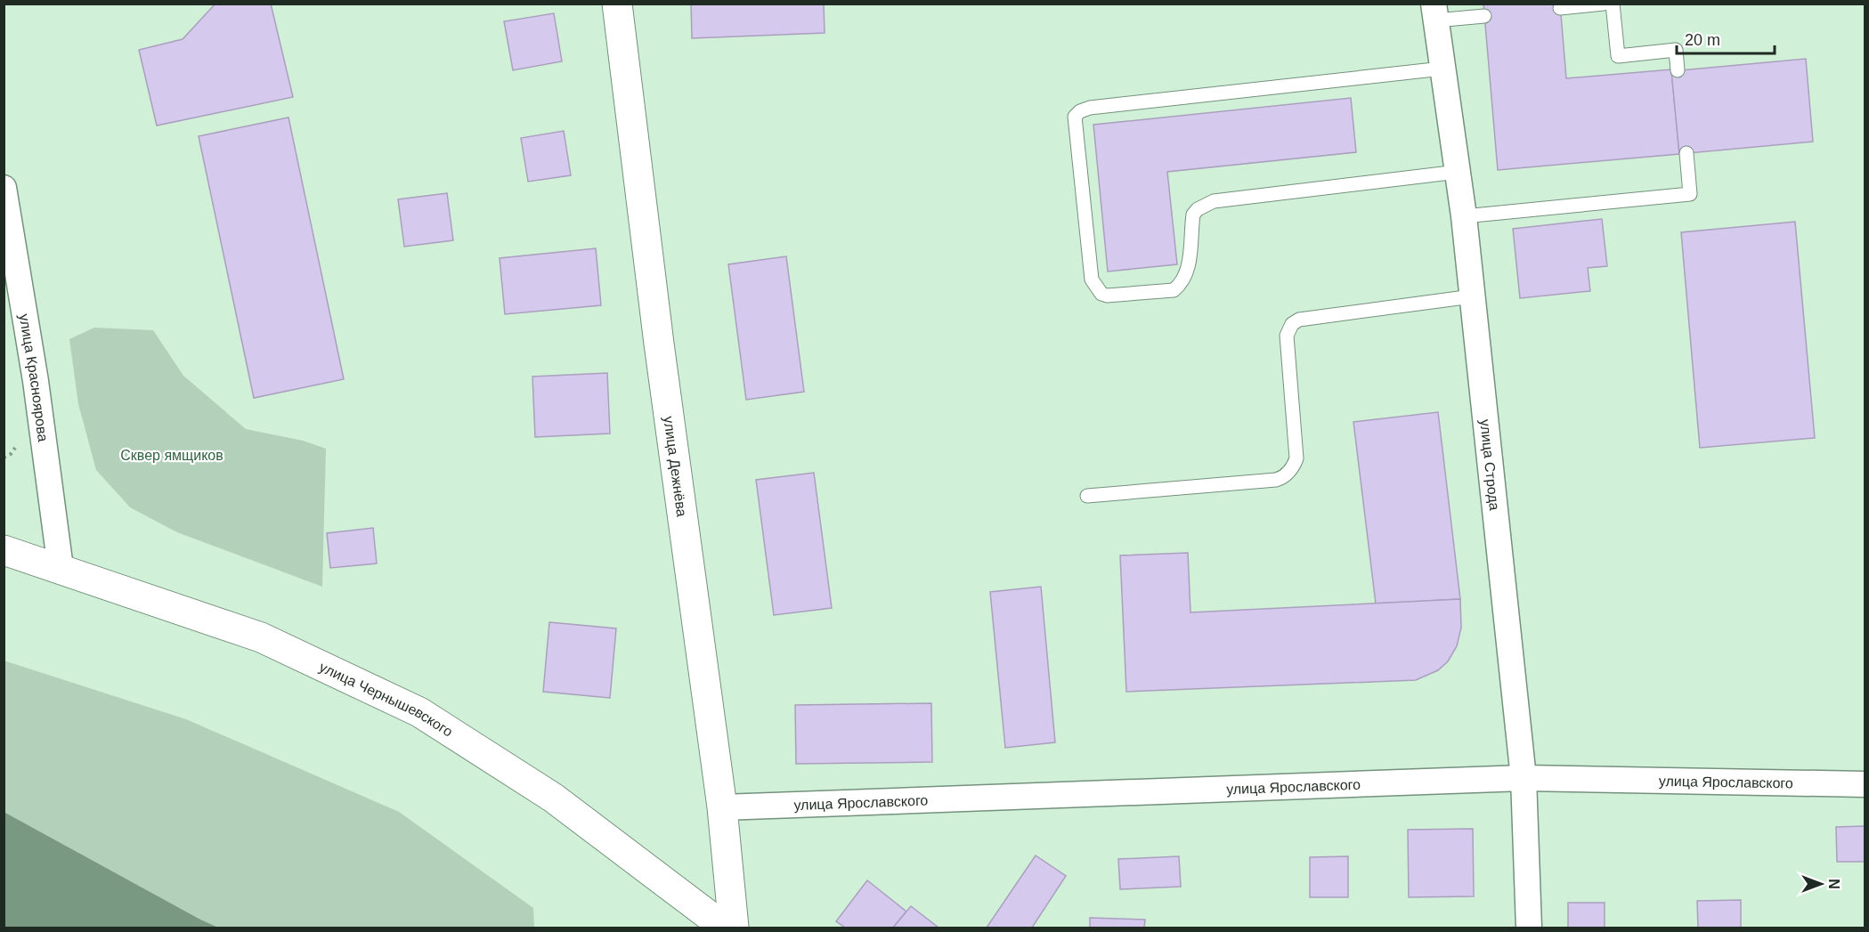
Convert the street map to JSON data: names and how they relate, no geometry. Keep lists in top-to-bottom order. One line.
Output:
{"streets":{"main road":["улица Дежнёва","улица Чернышевского"],"street":["улица Красноярова","улица Строда","улица Ярославского"]},"crossings":[["улица Красноярова","улица Чернышевского"],["улица Дежнёва","улица Ярославского"],["улица Строда","улица Ярославского"]],"parks":["Сквер ямщиков"],"scale_bar":"20 m","north":"right"}
